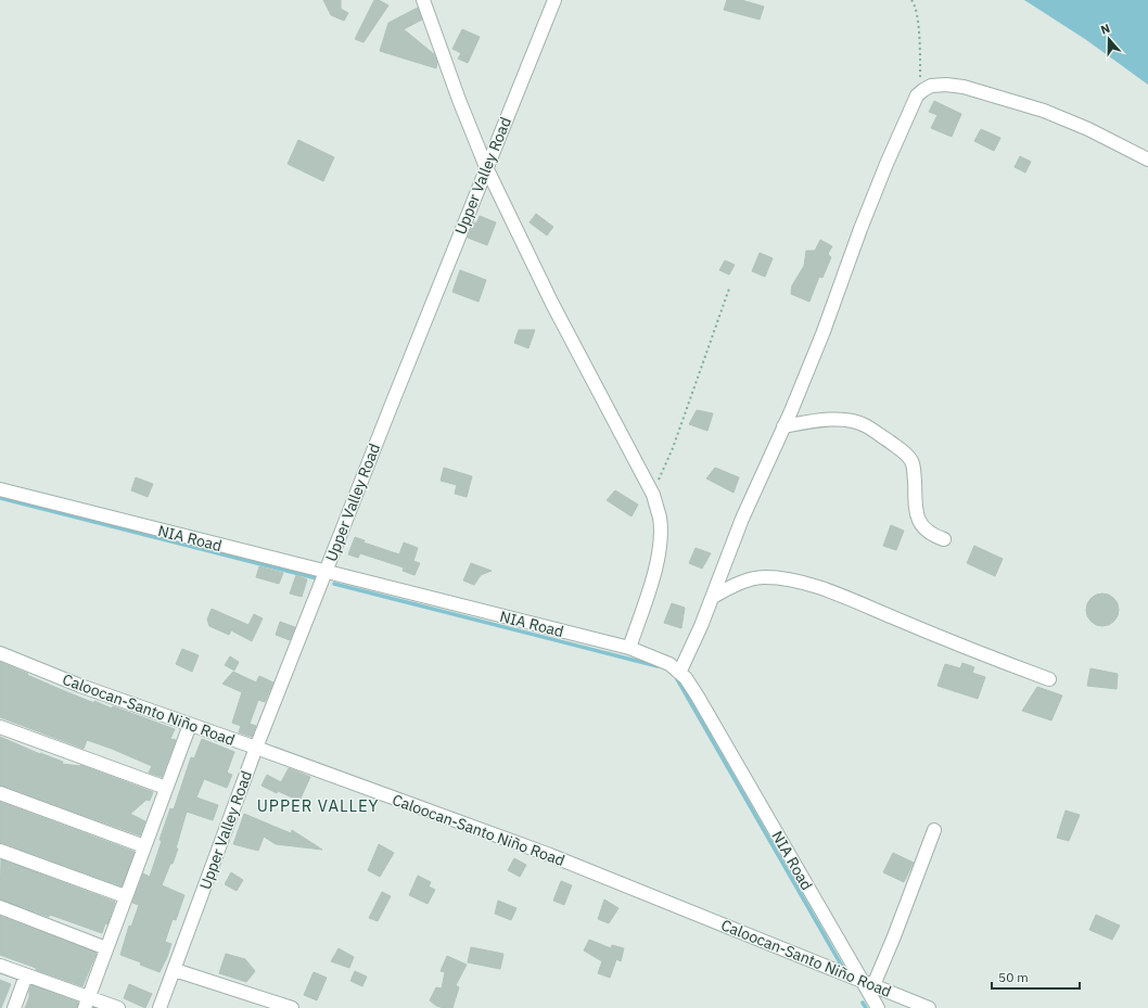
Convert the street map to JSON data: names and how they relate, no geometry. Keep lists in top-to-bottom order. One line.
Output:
{"streets":{"street":["Upper Valley Road","NIA Road","Caloocan-Santo Niño Road"]},"crossings":[["Upper Valley Road","NIA Road"],["Upper Valley Road","Caloocan-Santo Niño Road"],["NIA Road","Caloocan-Santo Niño Road"]],"districts":["UPPER VALLEY"],"scale_bar":"50 m","north":"top"}
